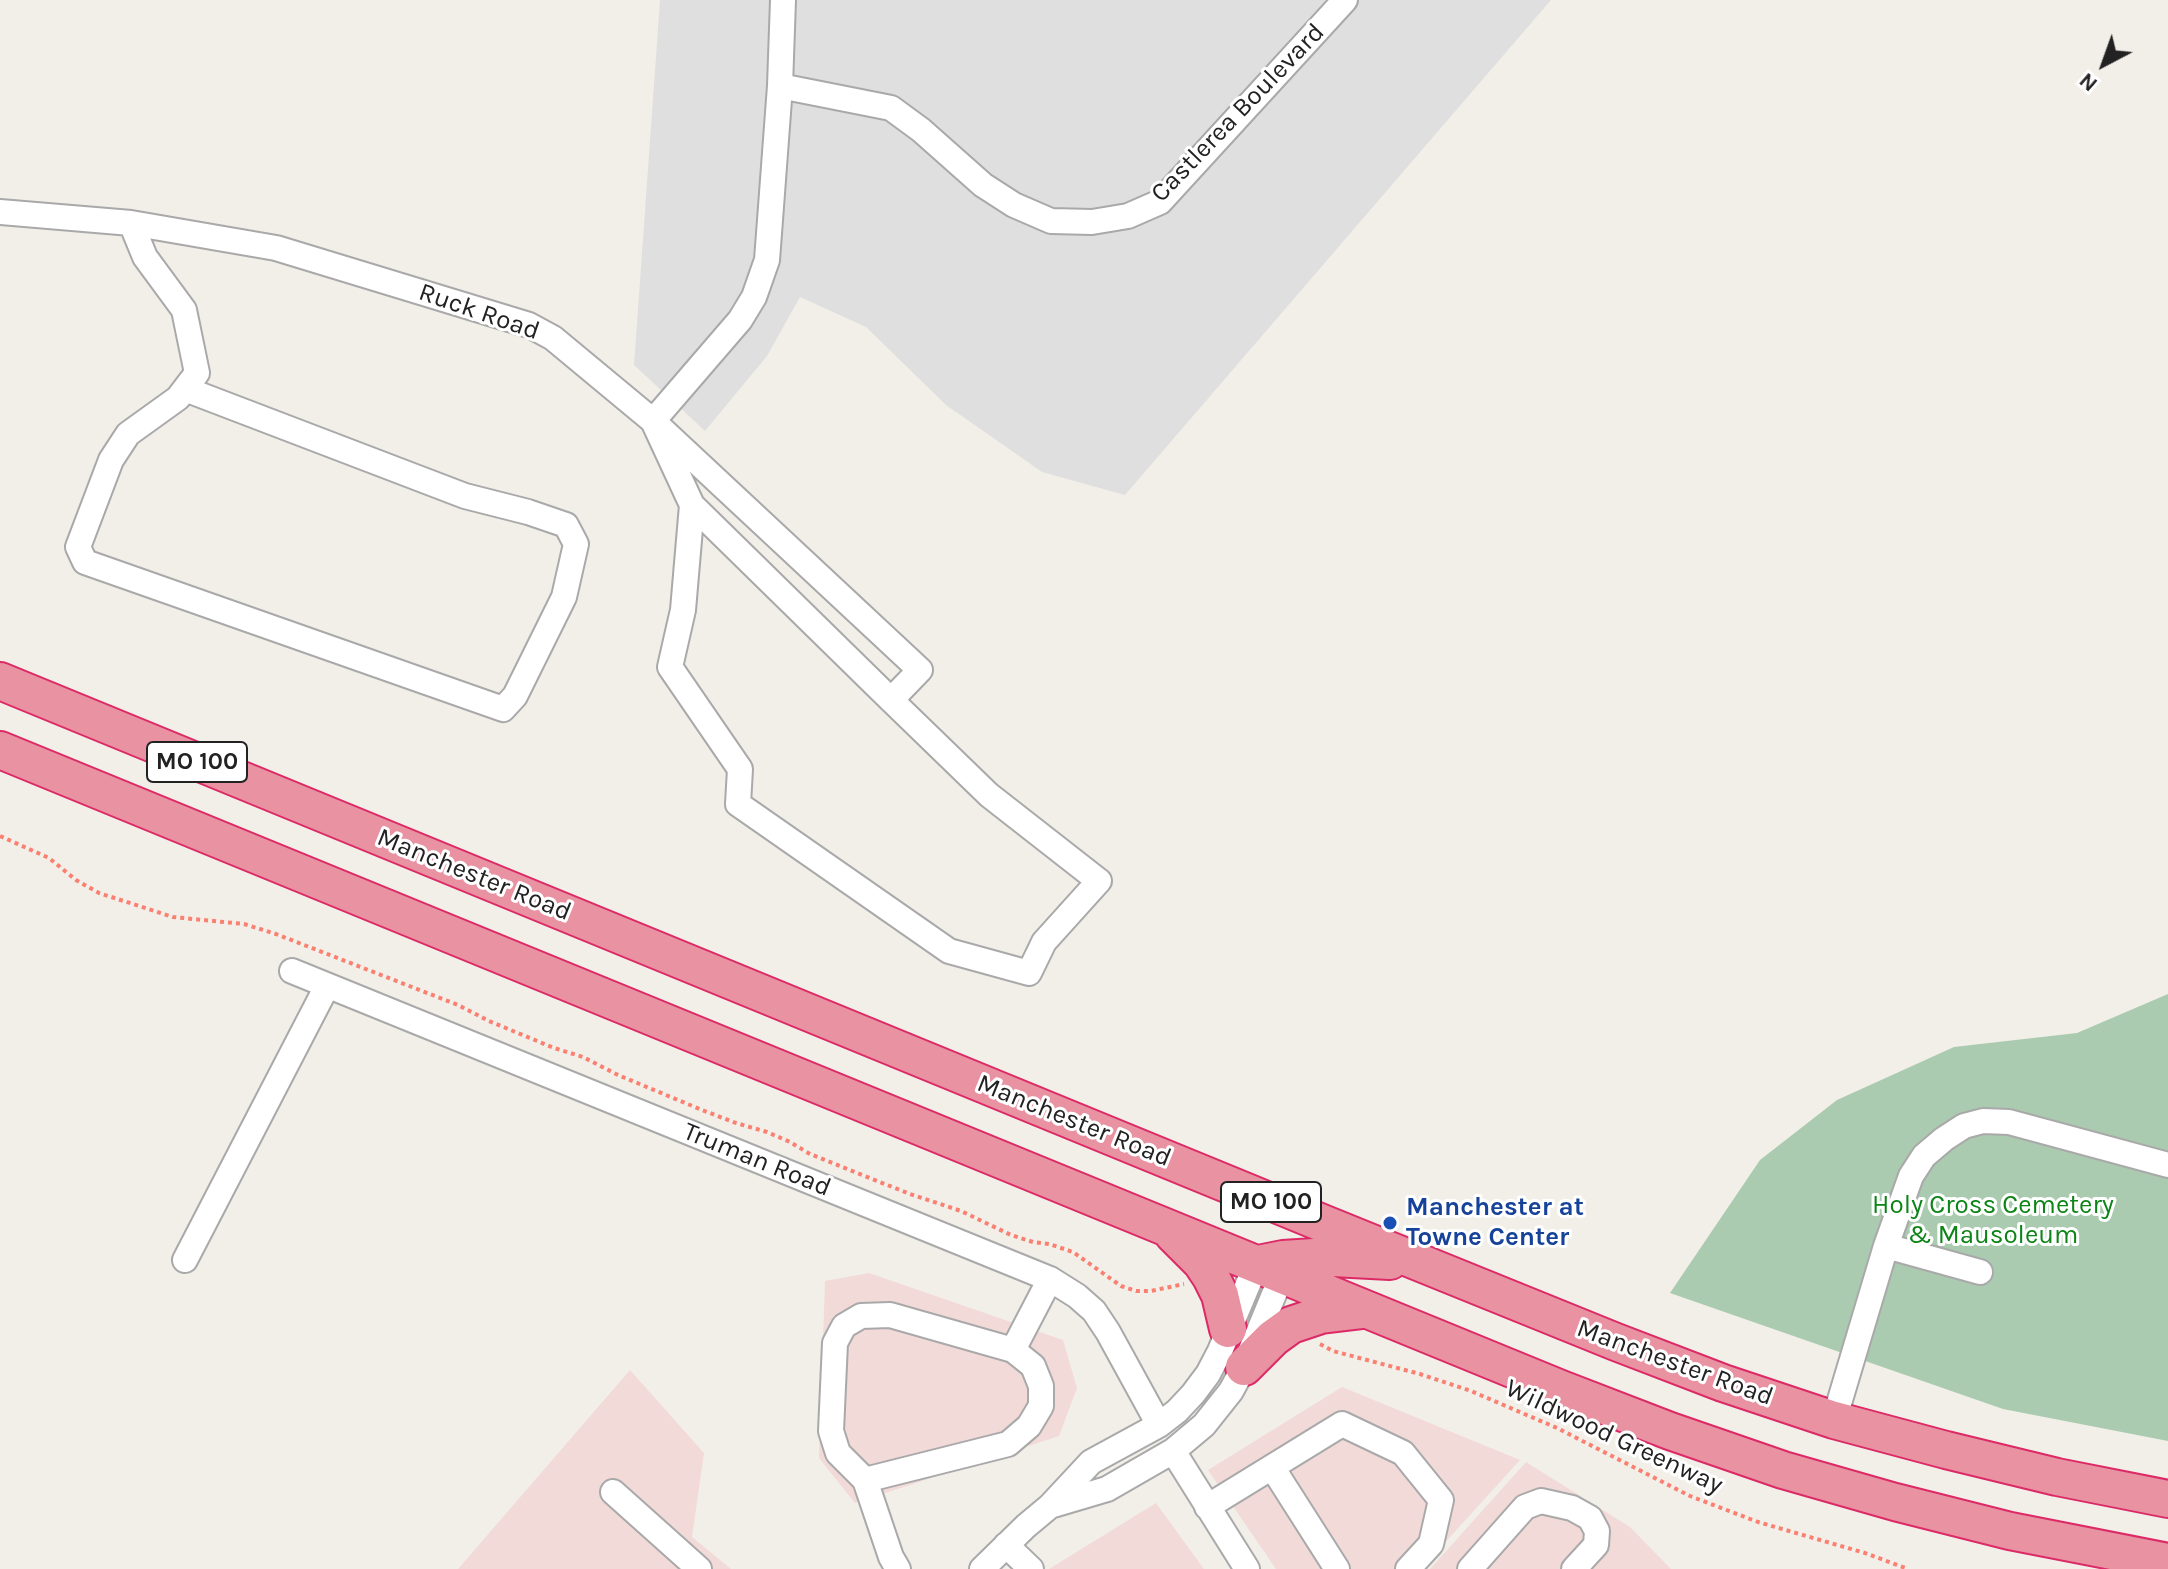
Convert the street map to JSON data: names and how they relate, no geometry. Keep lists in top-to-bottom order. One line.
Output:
{"streets":{"highway":["MO 100","Manchester Road"],"street":["Castlerea Boulevard","Ruck Road","Truman Road"],"path":["Wildwood Greenway"]},"parks":["Holy Cross Cemetery & Mausoleum"],"places":["Manchester at Towne Center"],"north":"bottom left"}
